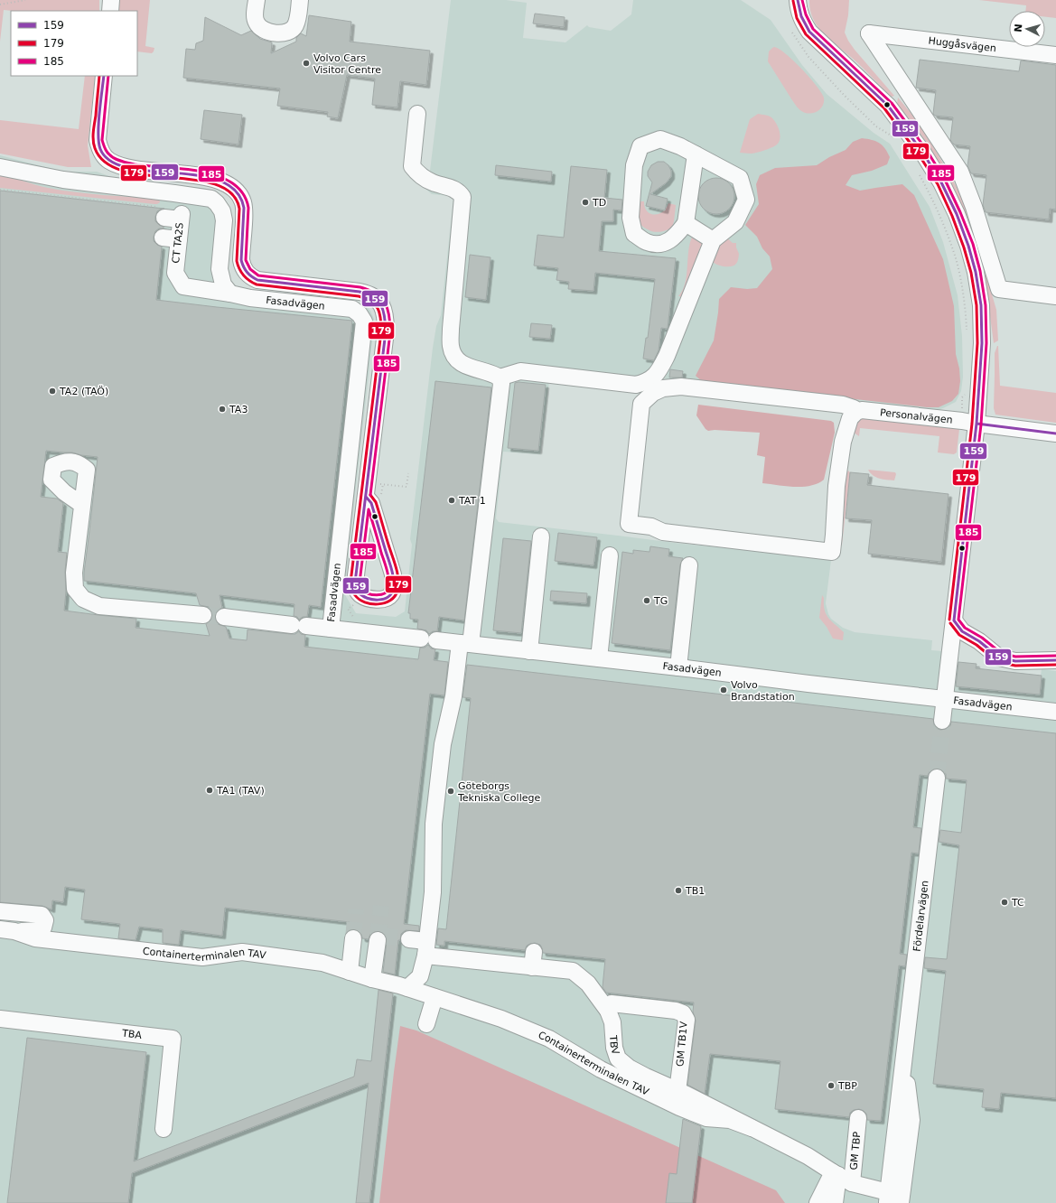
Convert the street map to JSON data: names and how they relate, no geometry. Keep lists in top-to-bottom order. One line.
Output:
{"streets":{"street":["Huggåsvägen","CT TA2S","Fasadvägen","Personalvägen","Fördelarvägen","Containerterminalen TAV","TBA","TBV","GM TB1V","GM TBP"]},"crossings":[["CT TA2S","Fasadvägen"],["Fördelarvägen","TBV"],["Containerterminalen TAV","TBV"],["TBV","GM TB1V"],["TBV","GM TBP"]],"places":["Volvo Cars Visitor Centre","TD","TA2 (TAÖ)","TA3","TAT 1","TG","Volvo Brandstation","TA1 (TAV)","Göteborgs Tekniska College","TB1","TC","TBP"],"lines":["transit line 159","transit line 185","transit line 179"],"legend":["159","179","185"],"north":"left"}
